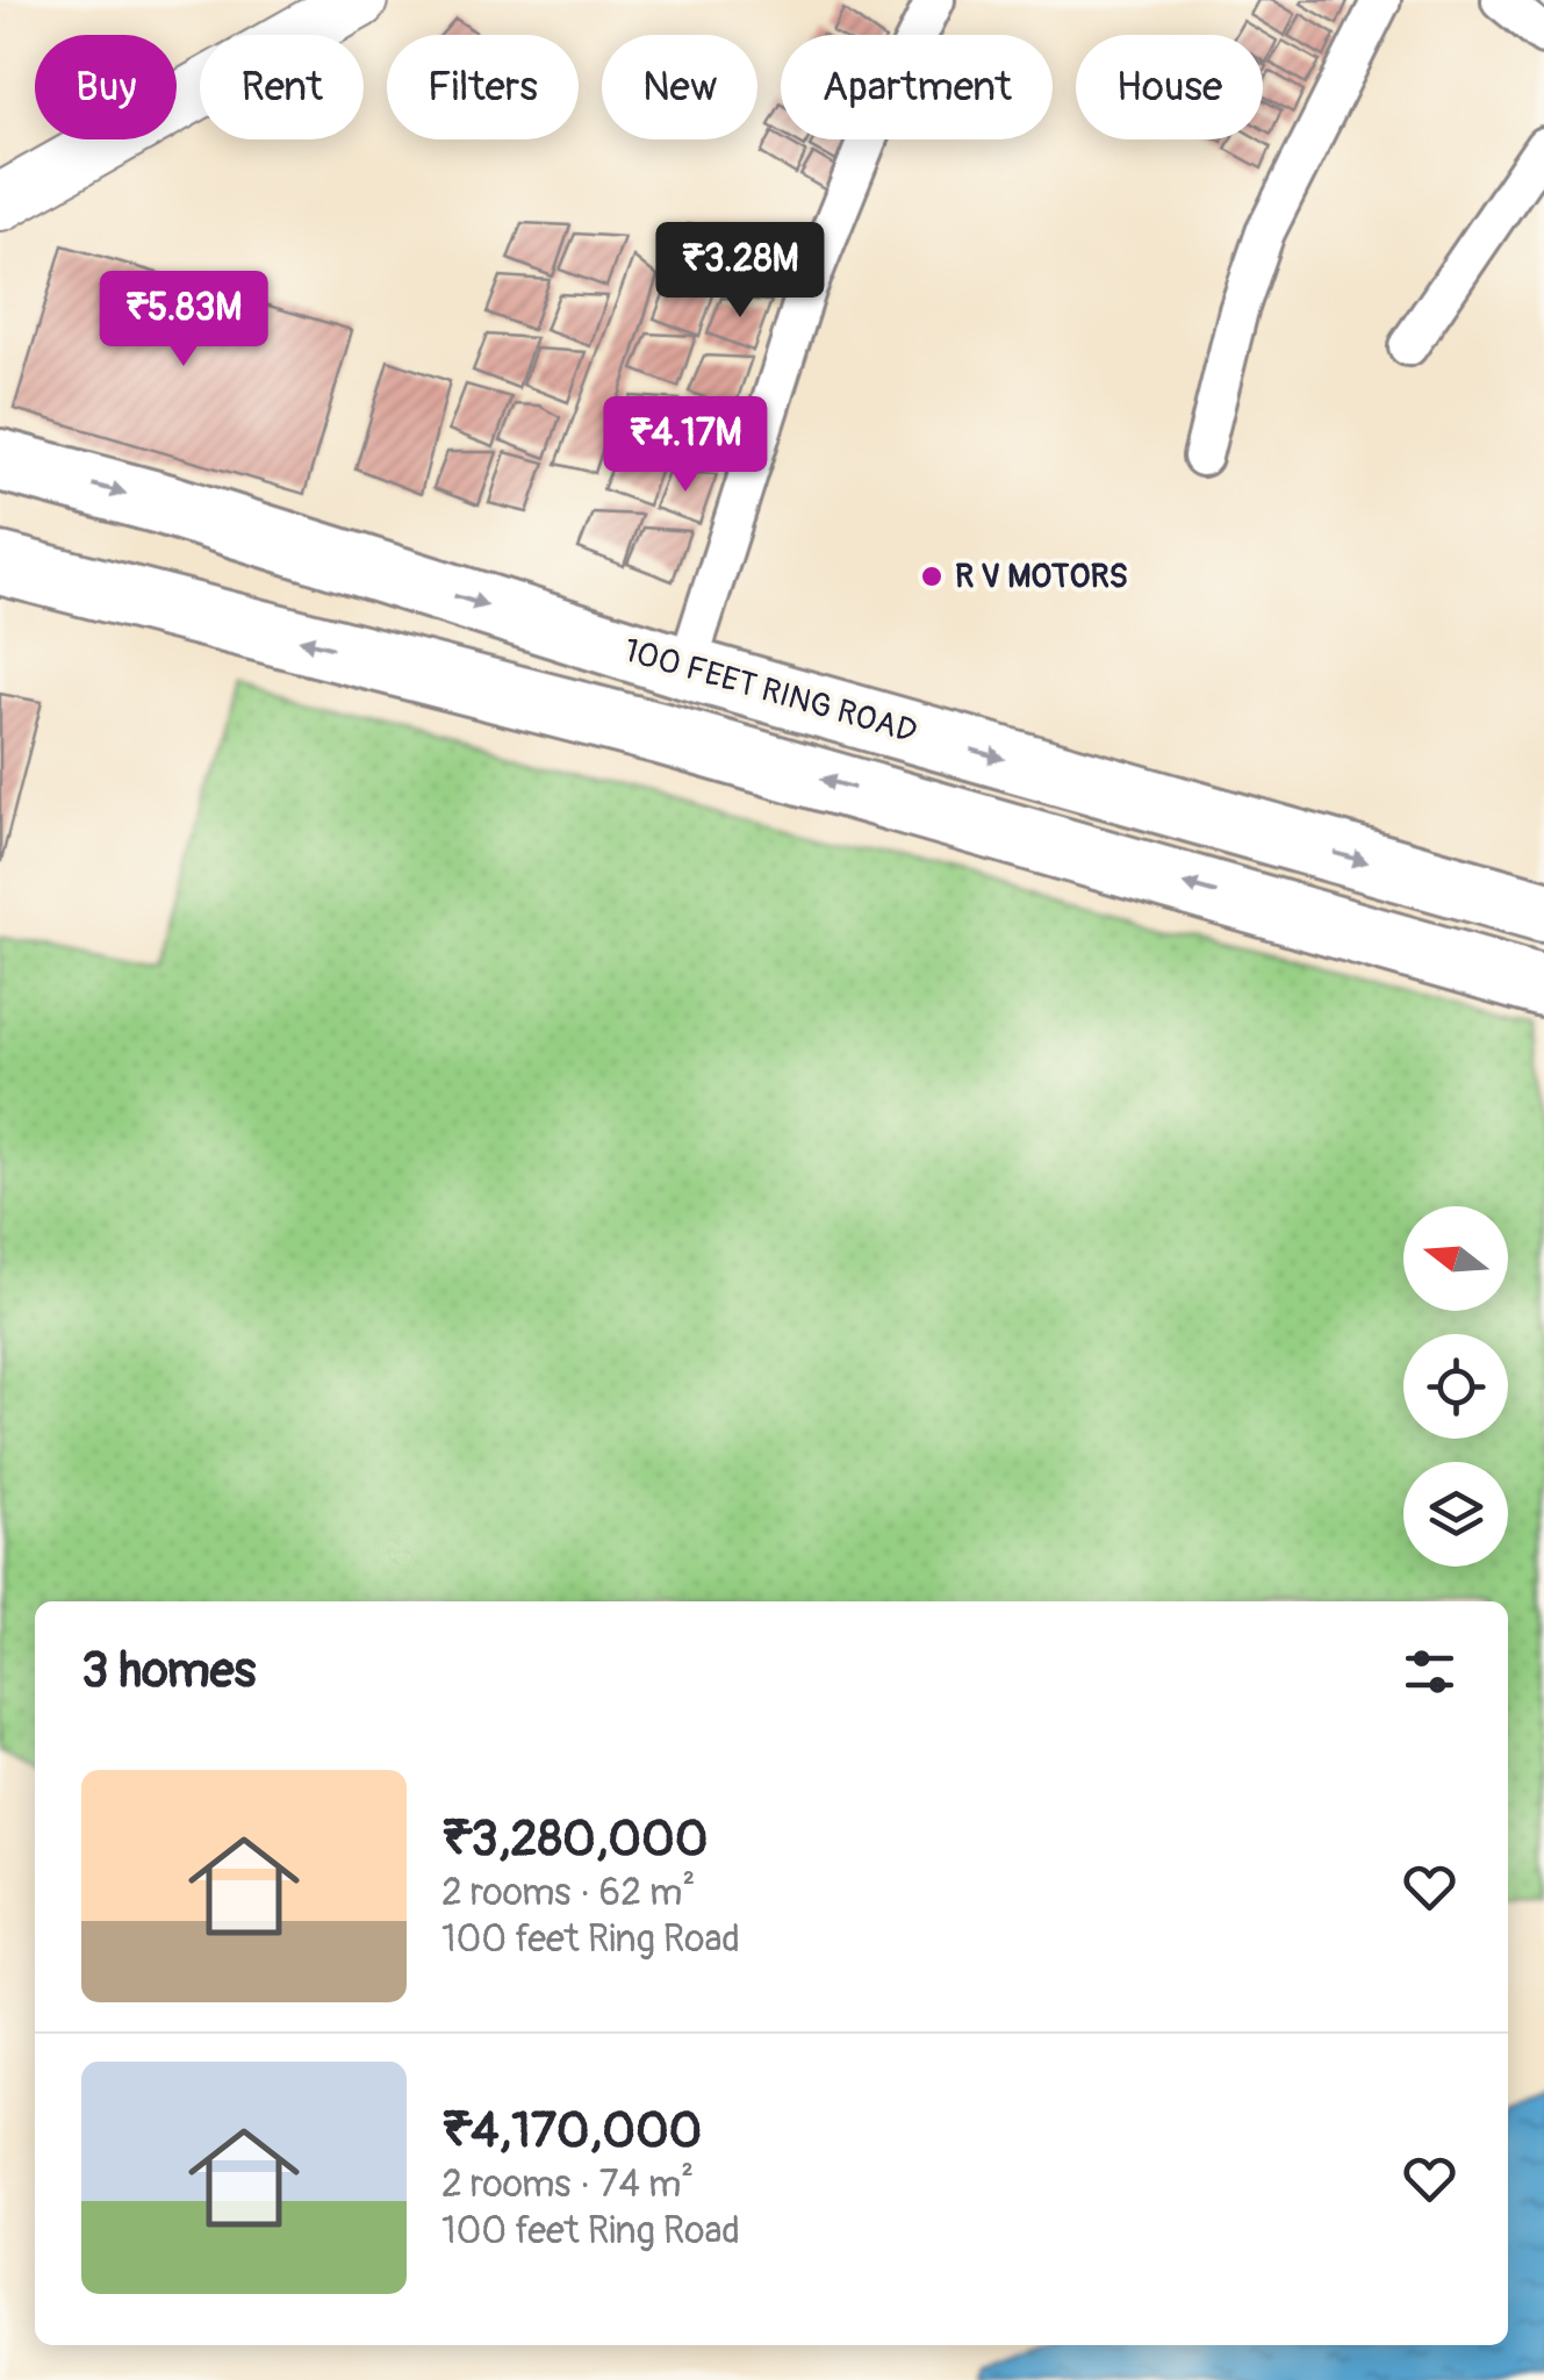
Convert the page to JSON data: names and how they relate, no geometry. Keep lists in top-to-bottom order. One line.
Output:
{"streets":{"main road":["100 FEET RING ROAD"]},"places":["R V MOTORS"],"north":"left","page":{"chip":["Buy","Rent","Filters","New","Apartment","House"],"price":["₹3.28M","₹5.83M","₹4.17M"],"heading":"3 homes","list":[{"name":"₹3,280,000","note":"2 rooms · 62 m² · 100 feet Ring Road"},{"name":"₹4,170,000","note":"2 rooms · 74 m² · 100 feet Ring Road"}]}}
